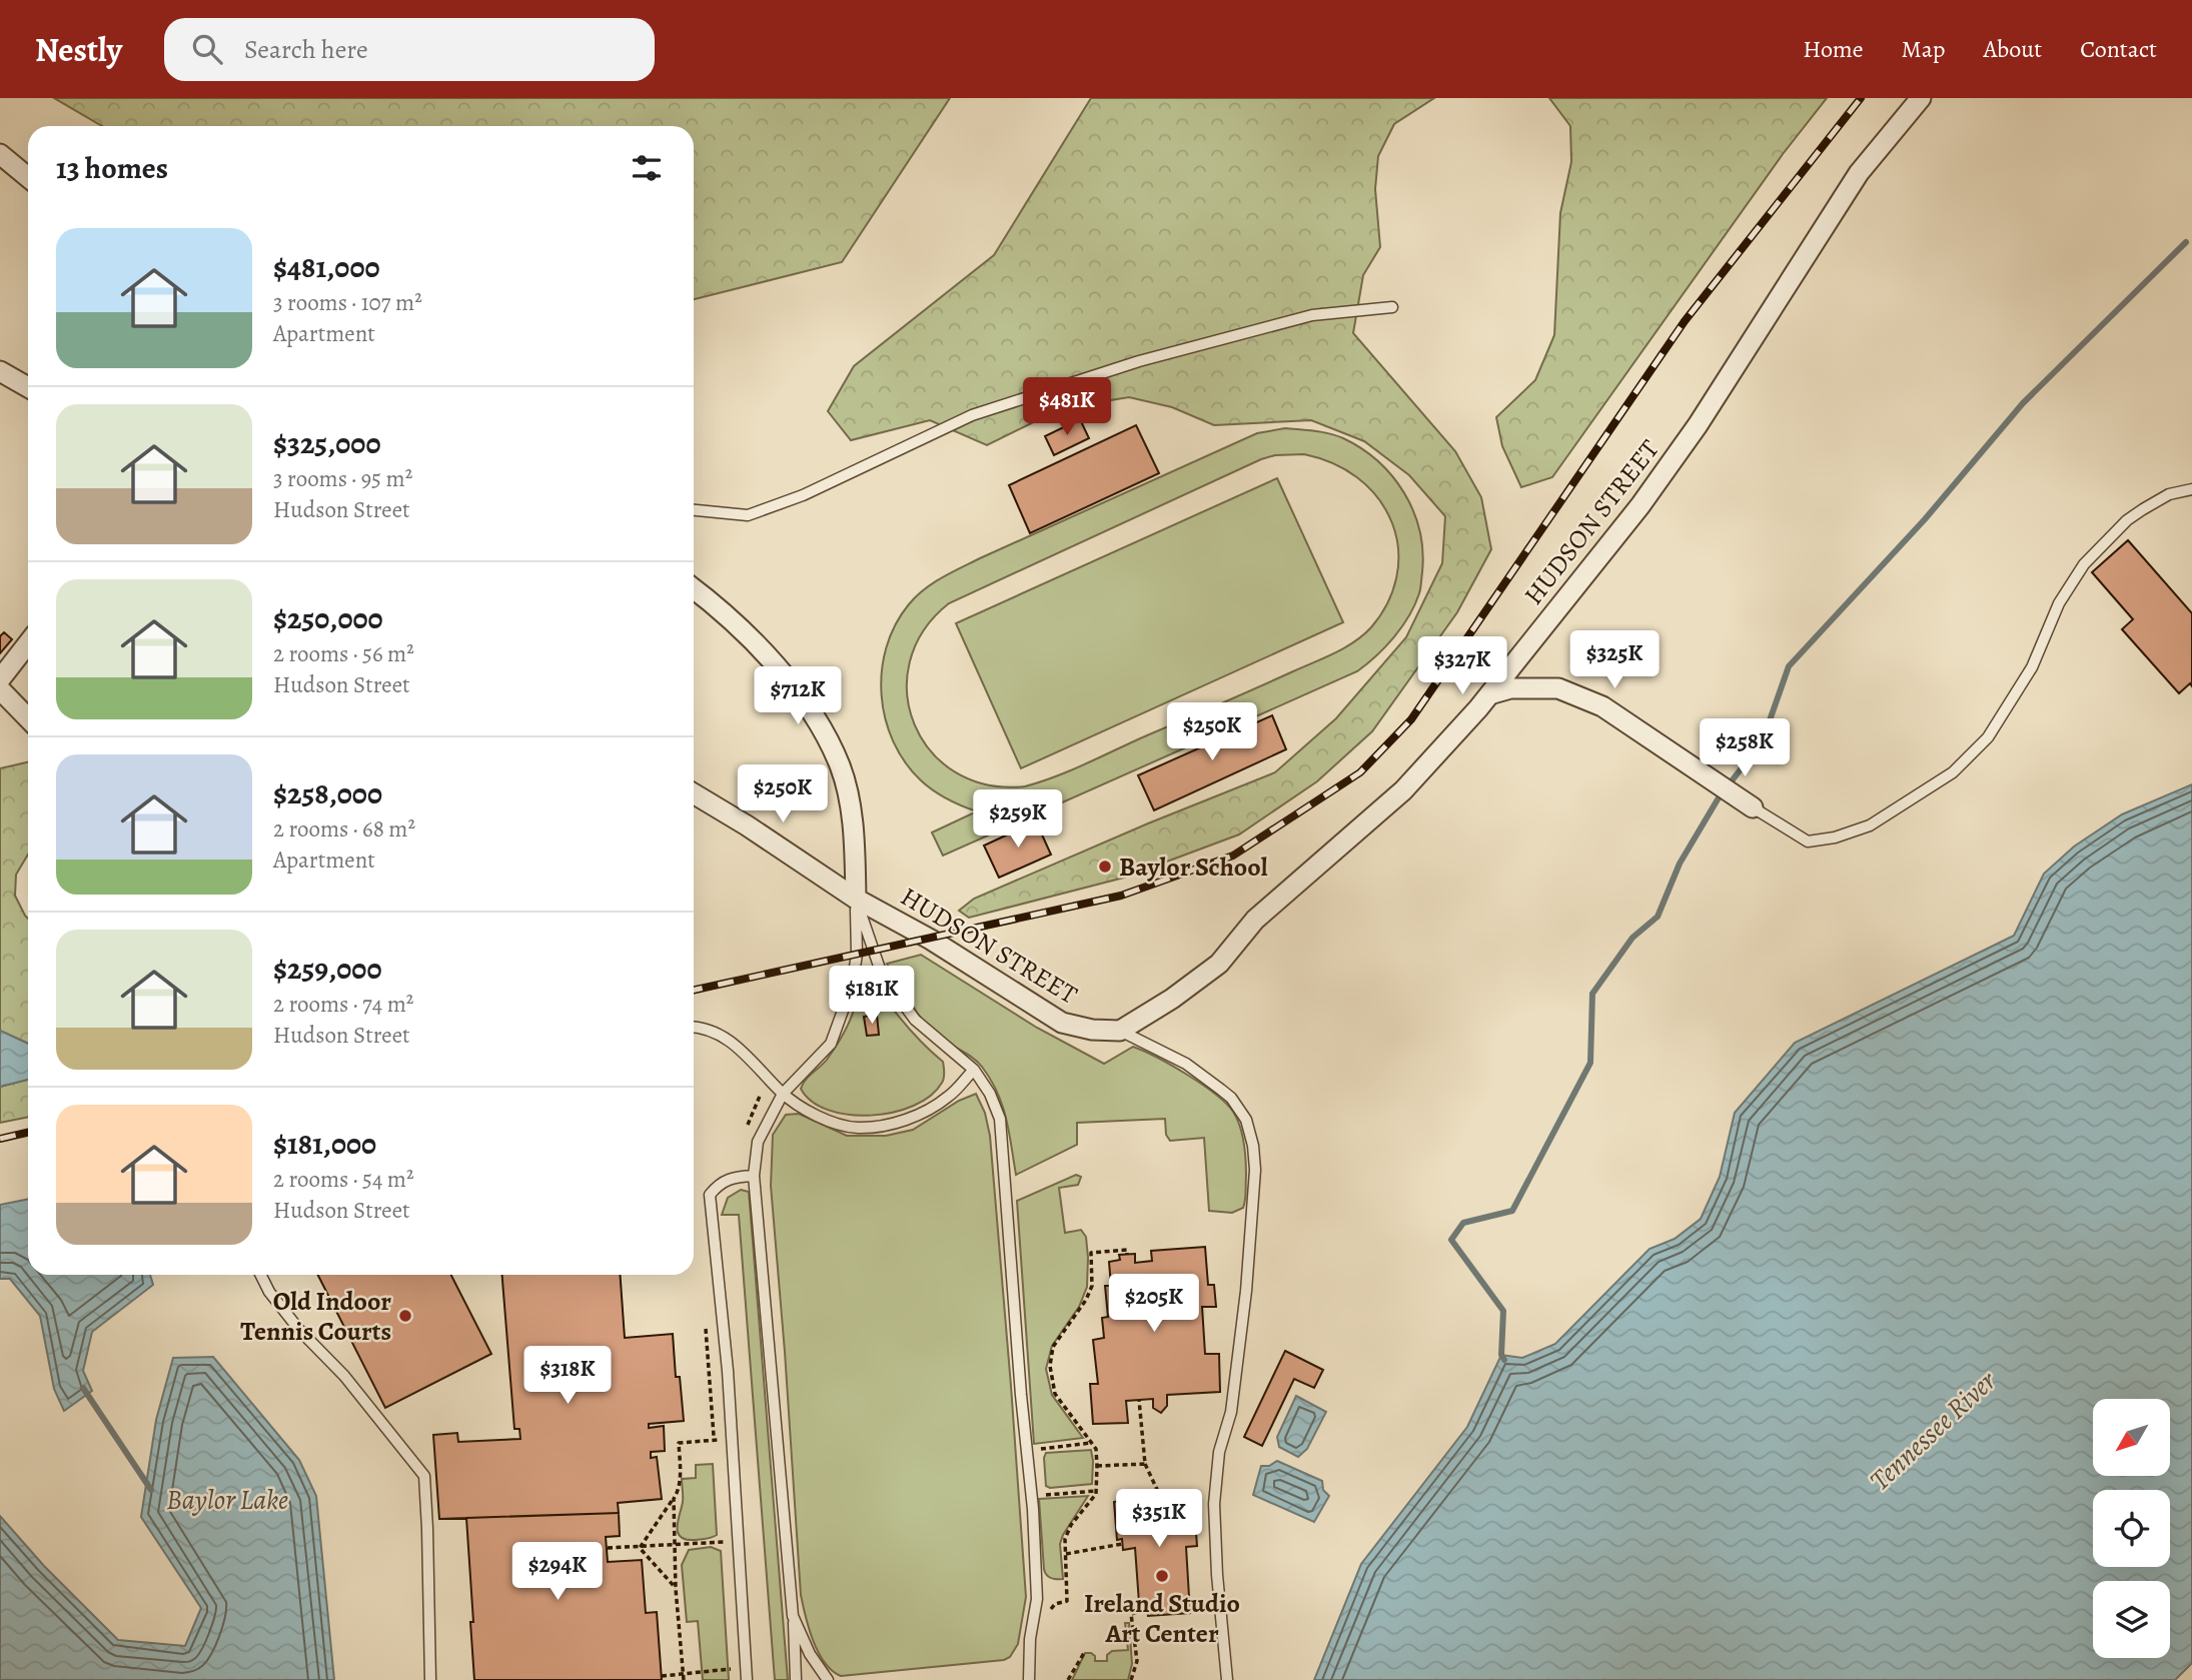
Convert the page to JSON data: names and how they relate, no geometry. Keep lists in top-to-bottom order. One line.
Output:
{"streets":{"street":["HUDSON STREET"]},"water":["Tennessee River","Baylor Lake"],"places":["Baylor School","Old Indoor Tennis Courts","Ireland Studio Art Center"],"north":"bottom left","page":{"header":"Nestly","search":"Search here","nav":["Home","Map","About","Contact"],"heading":"13 homes","list":[{"name":"$481,000","note":"3 rooms · 107 m² · Apartment"},{"name":"$325,000","note":"3 rooms · 95 m² · Hudson Street"},{"name":"$250,000","note":"2 rooms · 56 m² · Hudson Street"},{"name":"$258,000","note":"2 rooms · 68 m² · Apartment"},{"name":"$259,000","note":"2 rooms · 74 m² · Hudson Street"},{"name":"$181,000","note":"2 rooms · 54 m² · Hudson Street"}],"price":["$481K","$325K","$327K","$712K","$250K","$258K","$250K","$259K","$181K","$205K","$318K","$351K","$294K"]}}
